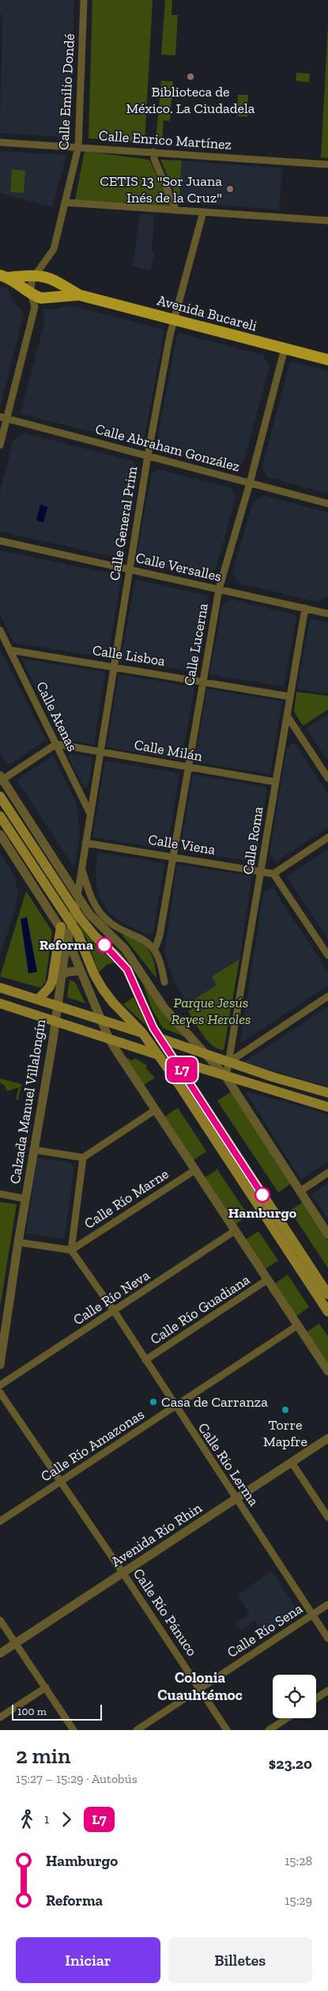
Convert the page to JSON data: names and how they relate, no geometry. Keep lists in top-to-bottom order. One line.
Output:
{"streets":{"main road":["Avenida Bucareli"],"street":["Calle Emilio Dondé","Calle Enrico Martínez","Calle Abraham González","Calle General Prim","Calle Versalles","Calle Lucerna","Calle Lisboa","Calle Atenas","Calle Milán","Calle Roma","Calle Viena","Calzada Manuel Villalongín","Calle Río Marne","Calle Río Neva","Calle Río Guadiana","Calle Río Amazonas","Calle Río Lerma","Avenida Río Rhin","Calle Río Pánuco","Calle Río Sena"]},"crossings":[["Calle Emilio Dondé","Calle Enrico Martínez"],["Calle Emilio Dondé","Avenida Bucareli"],["Avenida Bucareli","Calle General Prim"],["Avenida Bucareli","Calle Lucerna"],["Calle Abraham González","Calle General Prim"],["Calle Abraham González","Calle Lucerna"],["Calle General Prim","Calle Versalles"],["Calle General Prim","Calle Lisboa"],["Calle General Prim","Calle Atenas"],["Calle General Prim","Calle Milán"],["Calle General Prim","Calle Viena"],["Calle General Prim","Calzada Manuel Villalongín"],["Calle Versalles","Calle Lucerna"],["Calle Versalles","Calle Roma"],["Calle Lucerna","Calle Lisboa"],["Calle Lucerna","Calle Milán"],["Calle Lucerna","Calle Viena"],["Calle Lisboa","Calle Atenas"],["Calle Lisboa","Calle Roma"],["Calle Atenas","Calle Milán"],["Calle Milán","Calle Roma"],["Calle Roma","Calle Viena"],["Calle Viena","Calzada Manuel Villalongín"],["Calle Río Marne","Calle Río Lerma"],["Calle Río Neva","Calle Río Lerma"],["Calle Río Guadiana","Calle Río Lerma"],["Calle Río Amazonas","Calle Río Lerma"],["Calle Río Amazonas","Calle Río Pánuco"],["Calle Río Lerma","Avenida Río Rhin"],["Calle Río Lerma","Calle Río Sena"],["Avenida Río Rhin","Calle Río Pánuco"],["Calle Río Pánuco","Calle Río Sena"]],"districts":["Colonia Cuauhtémoc"],"parks":["Parque Jesús Reyes Heroles"],"places":["Biblioteca de México. La Ciudadela","CETIS 13 \"Sor Juana Inés de la Cruz\"","Reforma","Hamburgo","Casa de Carranza","Torre Mapfre"],"lines":["bus line L7"],"scale_bar":"100 m","page":{"on_map":"L7","scale":"100 m","heading":["2 min","15:27 – 15:29 · Autobús","$23.20"],"legs":["1","L7"],"list":[{"name":"Hamburgo","value":"15:28"},{"name":"Reforma","value":"15:29"}],"buttons":["Iniciar","Billetes"]}}
